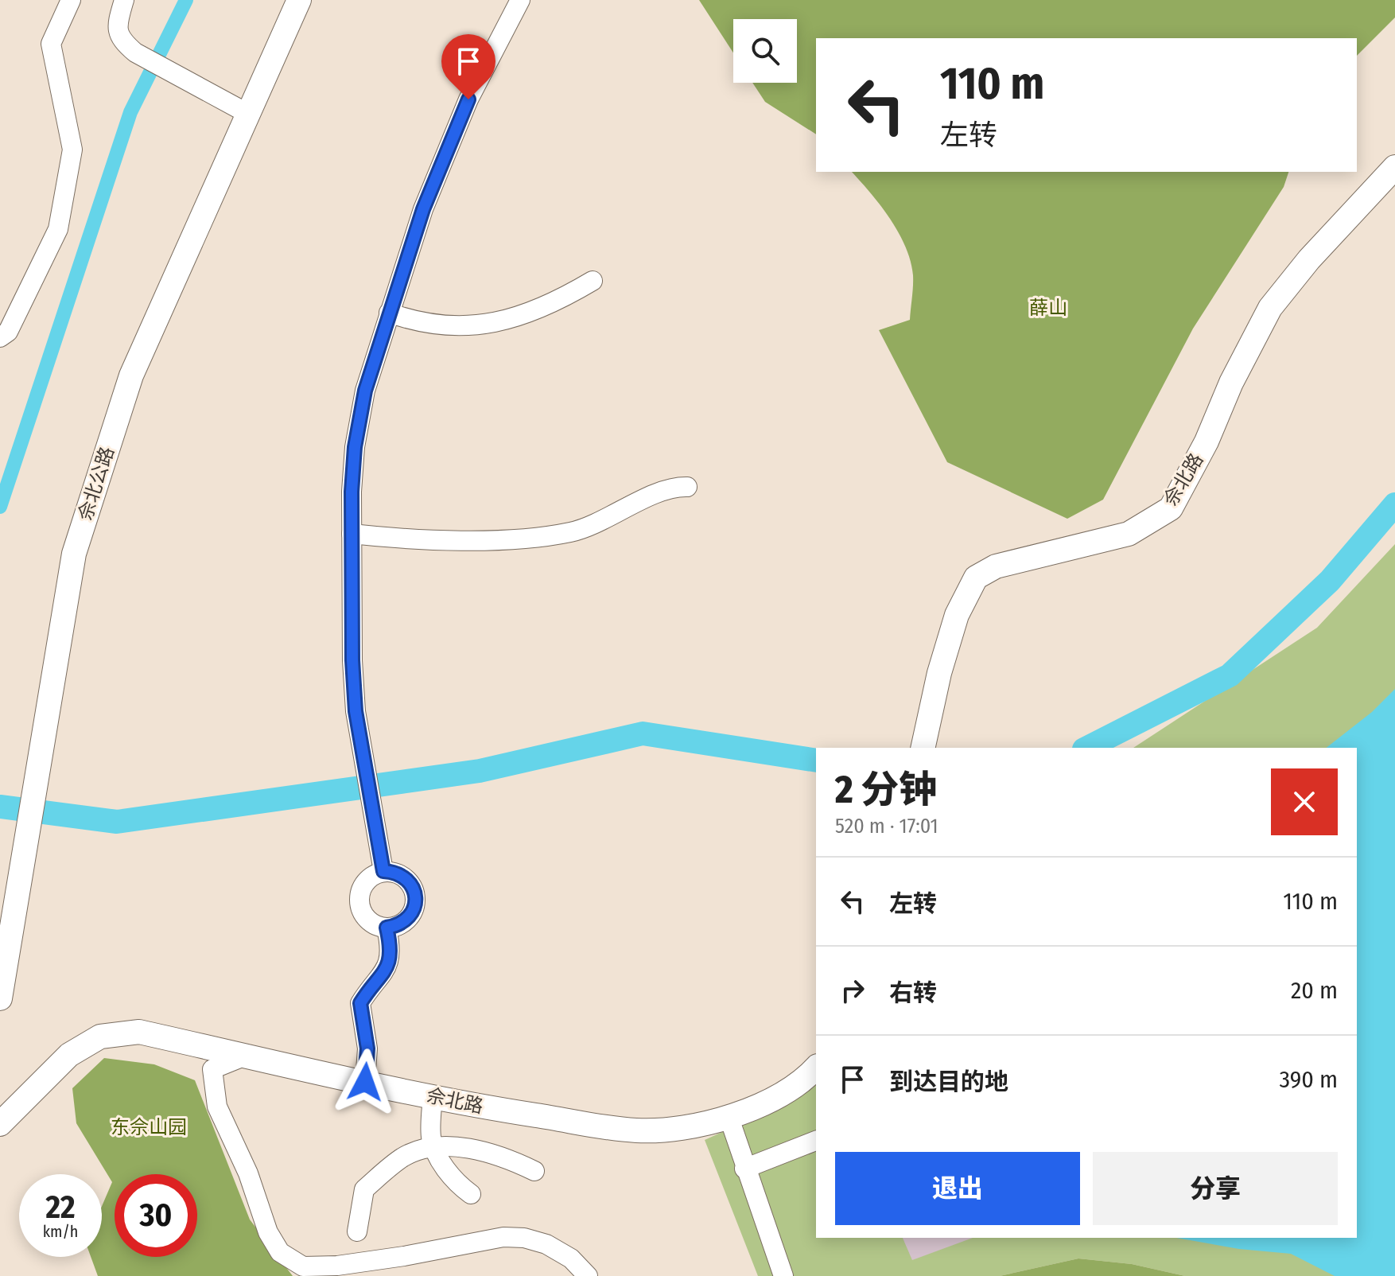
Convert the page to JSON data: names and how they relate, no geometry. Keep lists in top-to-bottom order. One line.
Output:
{"streets":{"main road":["佘北路","佘北公路"]},"parks":["薛山","东佘山园"],"page":{"turn":["110 m","左转"],"heading":["2 分钟","520 m · 17:01"],"list":[{"name":"左转","value":"110 m"},{"name":"右转","value":"20 m"},{"name":"到达目的地","value":"390 m"}],"buttons":["退出","分享"],"speed":"22 km/h","limit":"30"}}
